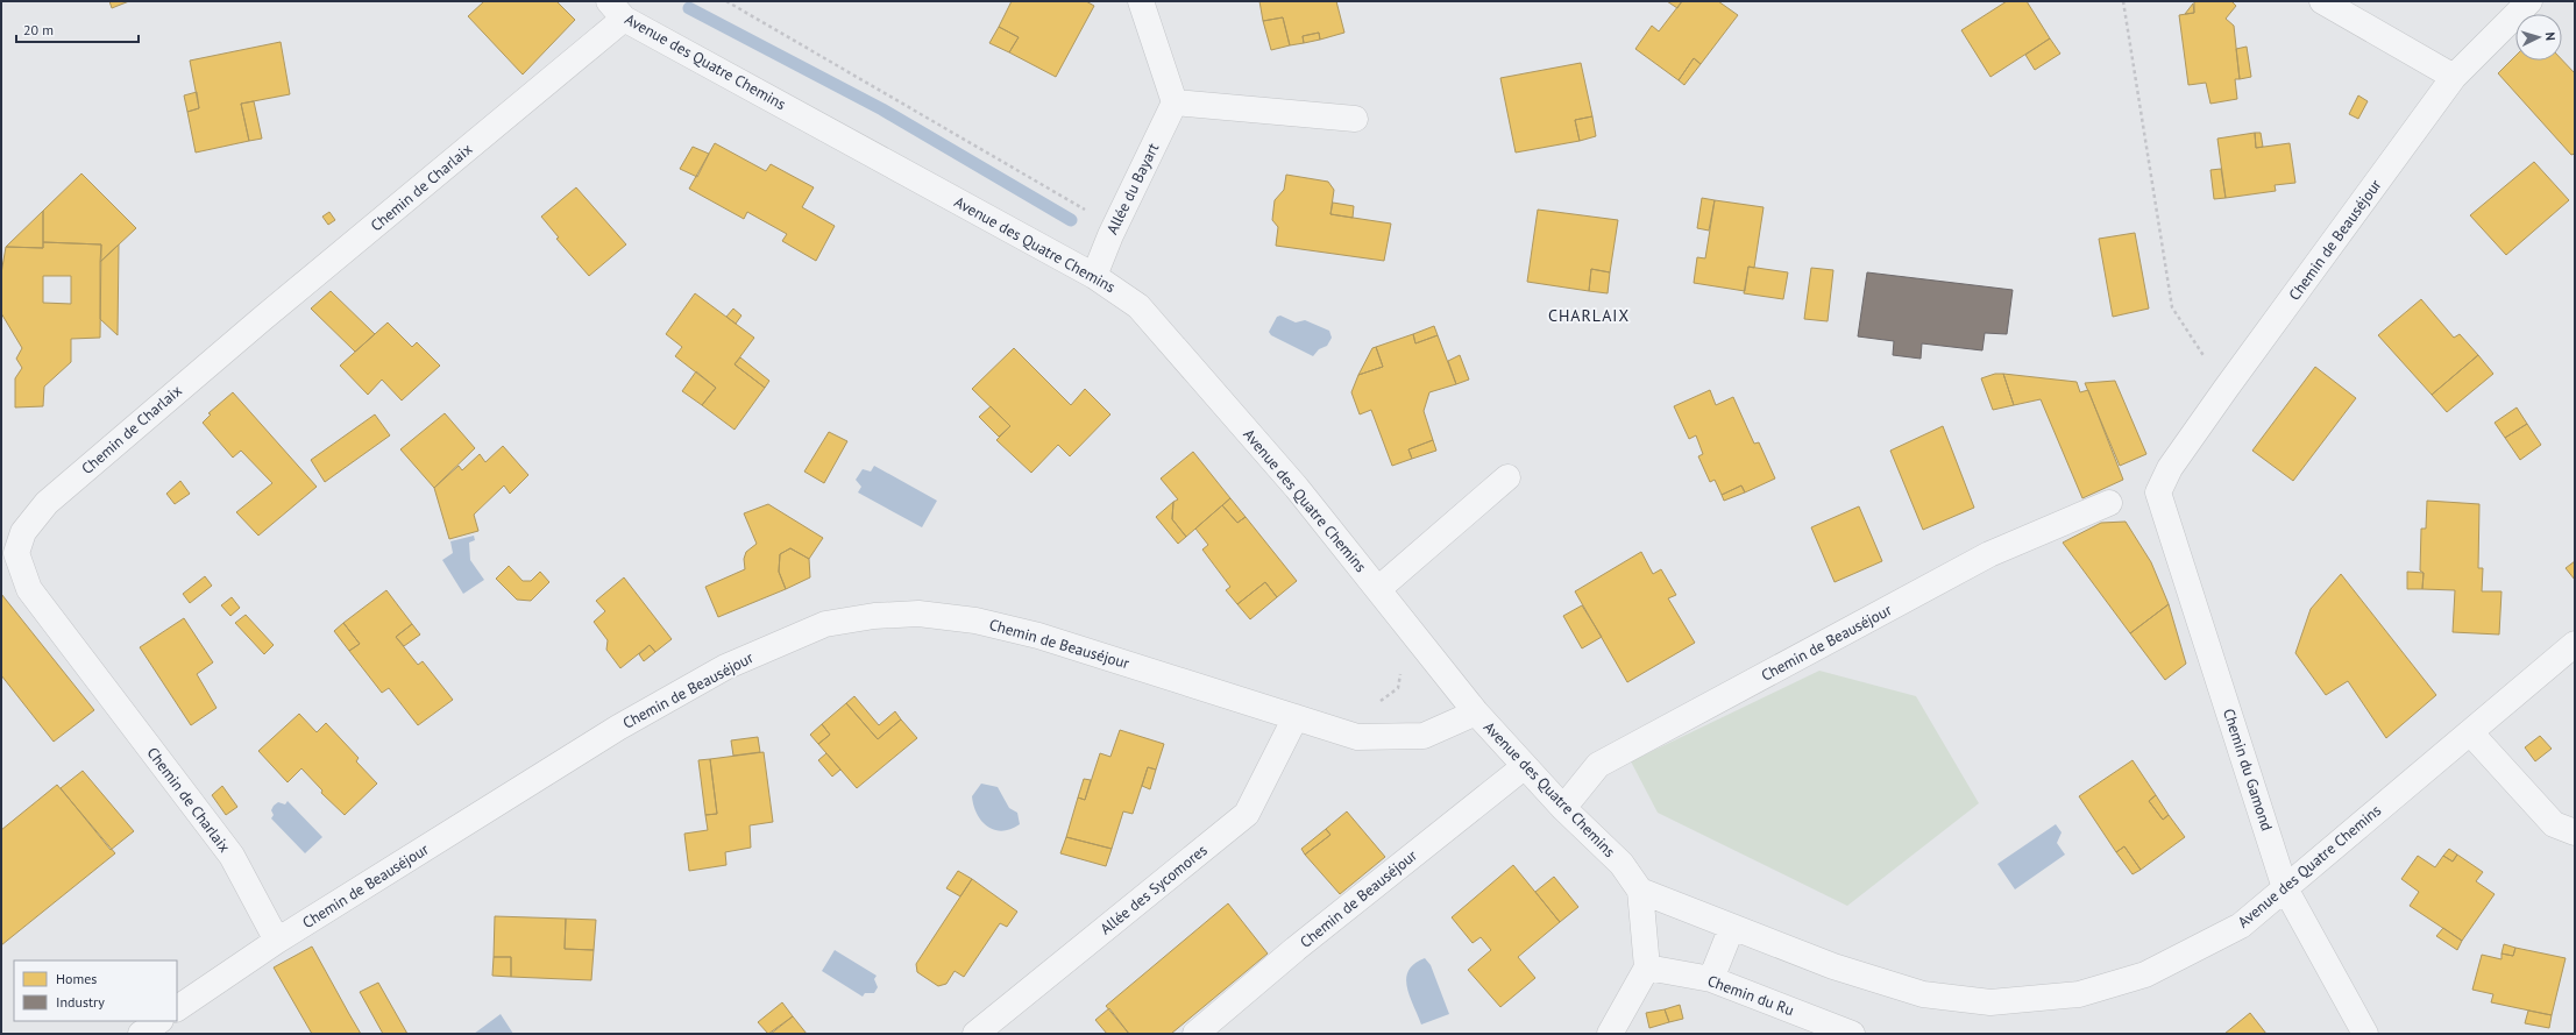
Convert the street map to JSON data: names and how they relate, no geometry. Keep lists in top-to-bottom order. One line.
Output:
{"streets":{"street":["Avenue des Quatre Chemins","Chemin de Charlaix","Allée du Bayart","Chemin de Beauséjour","Chemin du Gamond","Allée des Sycomores","Chemin du Ru"]},"crossings":[["Avenue des Quatre Chemins","Chemin de Charlaix"],["Avenue des Quatre Chemins","Allée du Bayart"],["Avenue des Quatre Chemins","Chemin de Beauséjour"],["Avenue des Quatre Chemins","Chemin du Gamond"],["Chemin de Charlaix","Chemin de Beauséjour"],["Chemin de Beauséjour","Chemin du Gamond"],["Chemin de Beauséjour","Allée des Sycomores"]],"districts":["CHARLAIX"],"legend":["Homes","Industry"],"scale_bar":"20 m","north":"right"}
